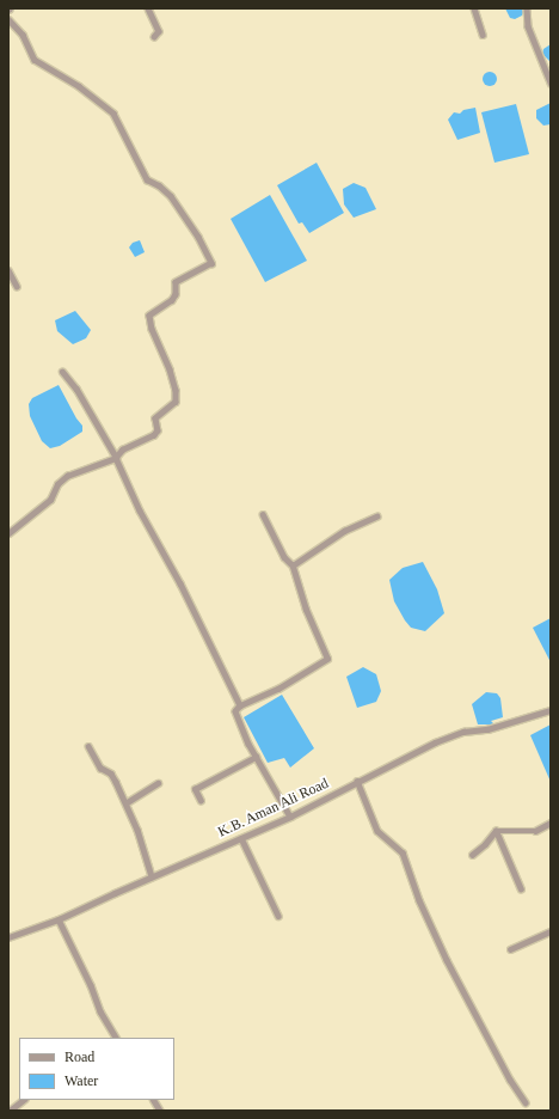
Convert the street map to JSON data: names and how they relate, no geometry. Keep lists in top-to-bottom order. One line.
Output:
{"streets":{"street":["K.B. Aman Ali Road"]},"legend":["Road","Water"]}
